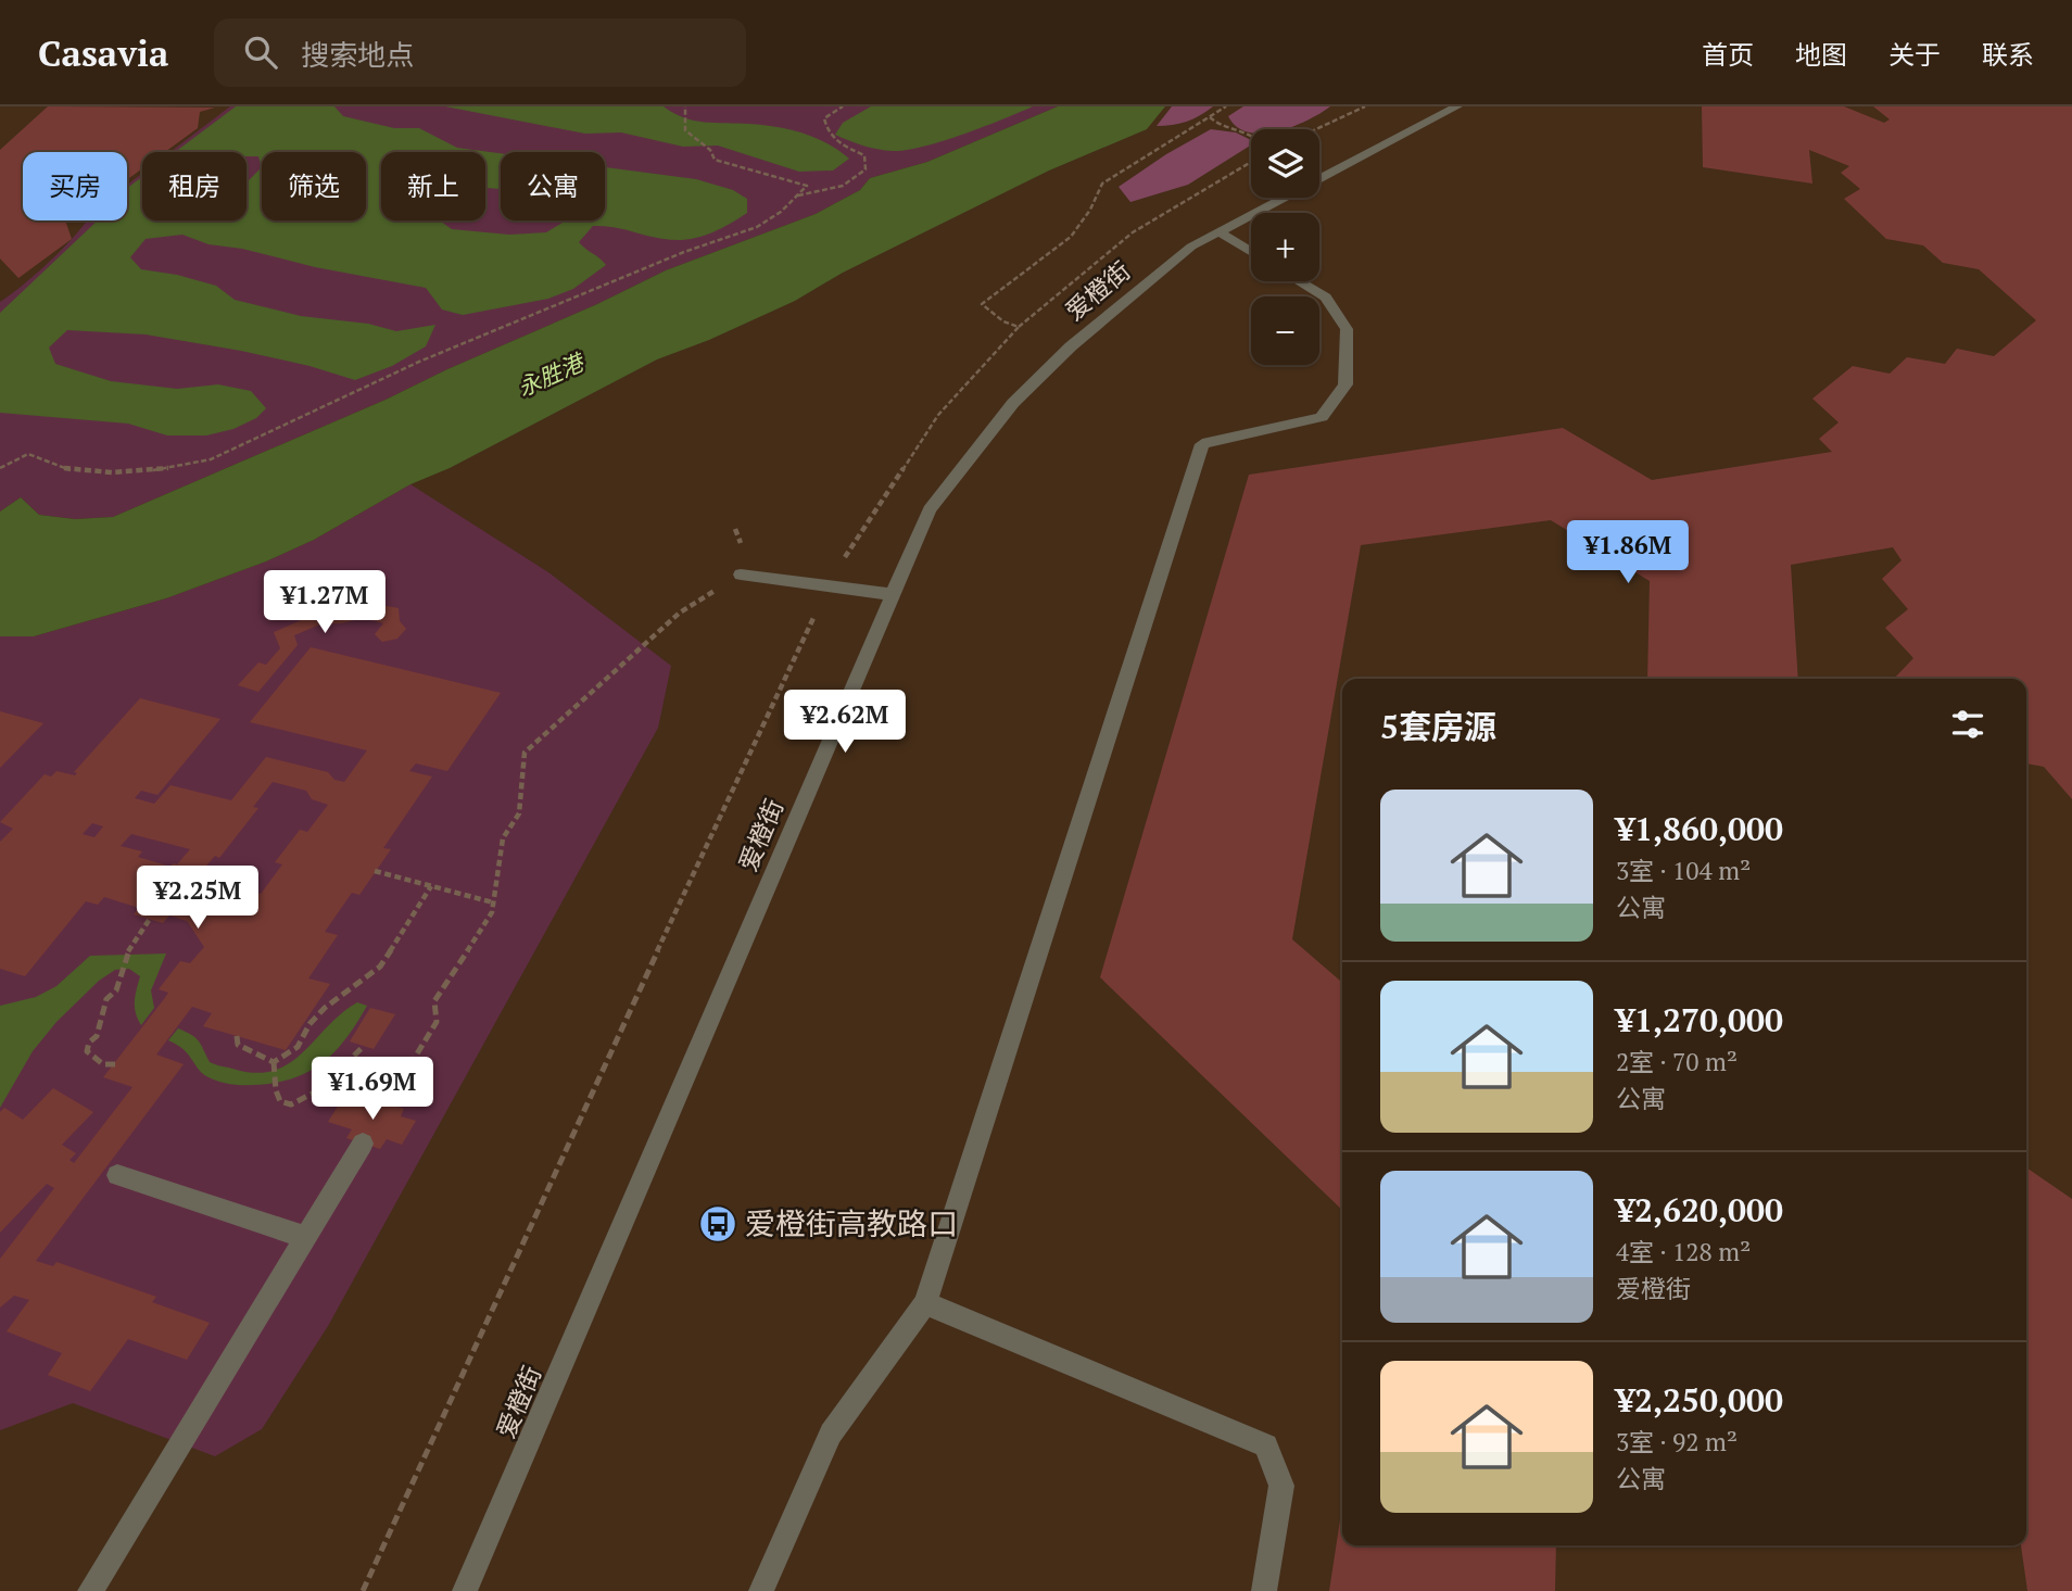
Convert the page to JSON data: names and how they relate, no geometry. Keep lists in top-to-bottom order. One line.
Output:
{"streets":{"street":["爱橙街"]},"water":["永胜港"],"places":{"bus stop":["爱橙街高教路口"]},"page":{"header":"Casavia","search":"搜索地点","nav":["首页","地图","关于","联系"],"map_buttons":["+","−"],"chip":["买房","租房","筛选","新上","公寓"],"price":["¥1.86M","¥1.27M","¥2.62M","¥2.25M","¥1.69M"],"heading":"5套房源","list":[{"name":"¥1,860,000","note":"3室 · 104 m² · 公寓"},{"name":"¥1,270,000","note":"2室 · 70 m² · 公寓"},{"name":"¥2,620,000","note":"4室 · 128 m² · 爱橙街"},{"name":"¥2,250,000","note":"3室 · 92 m² · 公寓"}]}}
